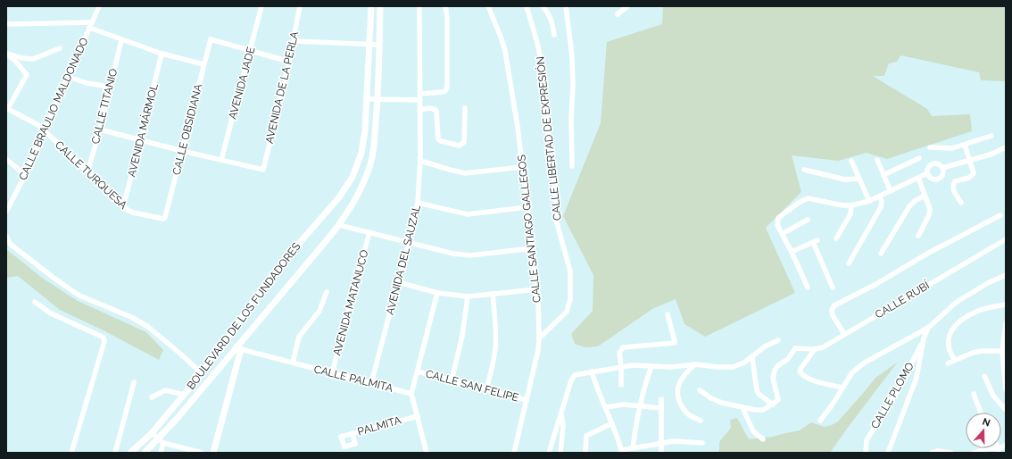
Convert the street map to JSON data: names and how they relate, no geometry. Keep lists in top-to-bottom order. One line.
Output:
{"streets":{"main road":["BOULEVARD DE LOS FUNDADORES"],"street":["AVENIDA JADE","AVENIDA DE LA PERLA","CALLE TITANIO","CALLE BRAULIO MALDONADO","CALLE OBSIDIANA","AVENIDA MÁRMOL","CALLE LIBERTAD DE EXPRESIÓN","CALLE TURQUESA","CALLE SANTIAGO GALLEGOS","AVENIDA DEL SAUZAL","CALLE RUBÍ","AVENIDA MATANUCO","CALLE PALMITA","CALLE SAN FELIPE","CALLE PLOMO","PALMITA"]},"crossings":[["AVENIDA JADE","AVENIDA DE LA PERLA"],["AVENIDA JADE","CALLE OBSIDIANA"],["CALLE TITANIO","CALLE TURQUESA"],["CALLE BRAULIO MALDONADO","CALLE TURQUESA"],["CALLE OBSIDIANA","CALLE TURQUESA"],["AVENIDA MÁRMOL","CALLE TURQUESA"],["CALLE LIBERTAD DE EXPRESIÓN","CALLE SANTIAGO GALLEGOS"],["CALLE SANTIAGO GALLEGOS","CALLE SAN FELIPE"],["AVENIDA DEL SAUZAL","CALLE PALMITA"],["AVENIDA MATANUCO","CALLE PALMITA"],["BOULEVARD DE LOS FUNDADORES","CALLE PALMITA"]],"north":"top"}
